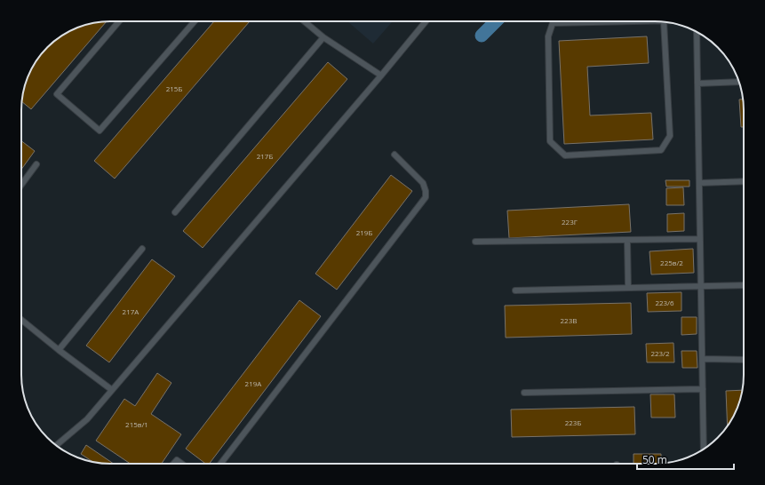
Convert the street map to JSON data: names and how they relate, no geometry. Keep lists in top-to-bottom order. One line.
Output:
{"house_numbers":["215Б","217Б","223Г","219Б","225в/2","223/6","217А","223В","223/2","219А","223Б","215в/1"],"scale_bar":"50 m"}
